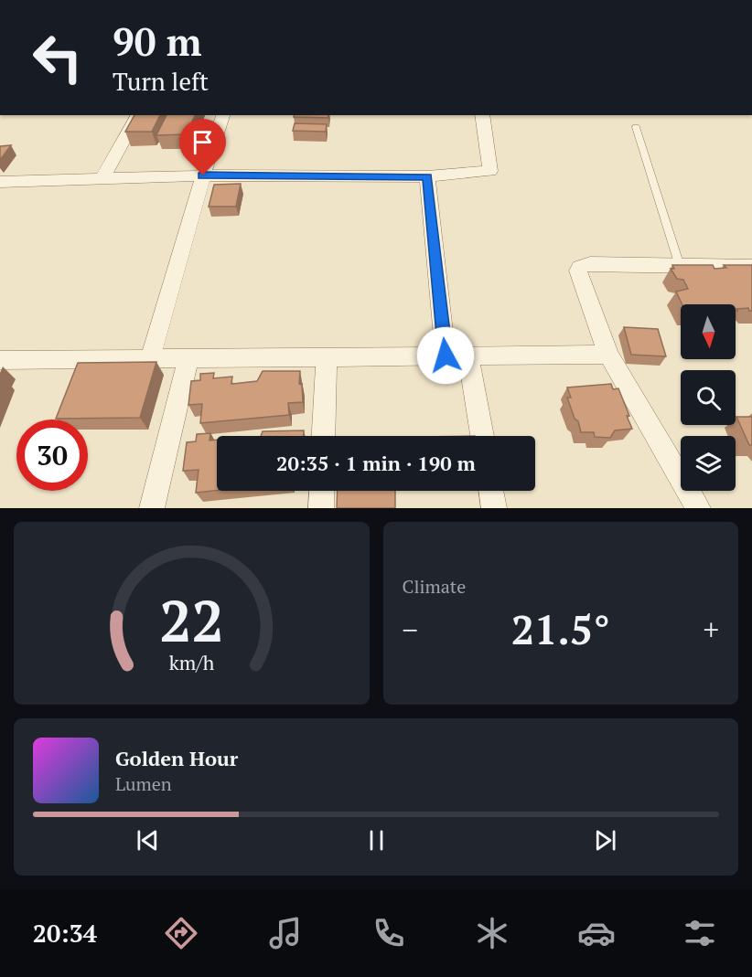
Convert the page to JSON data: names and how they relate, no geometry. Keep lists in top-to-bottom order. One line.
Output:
{"north":"bottom","page":{"turn":["90 m","Turn left"],"limit":"30","trip":"20:35 · 1 min · 190 m","tile":"Climate","heat":["−","21.5°","+"],"song":["Golden Hour","Lumen"],"tabs":"20:34","gauge":["22","km/h"]}}
